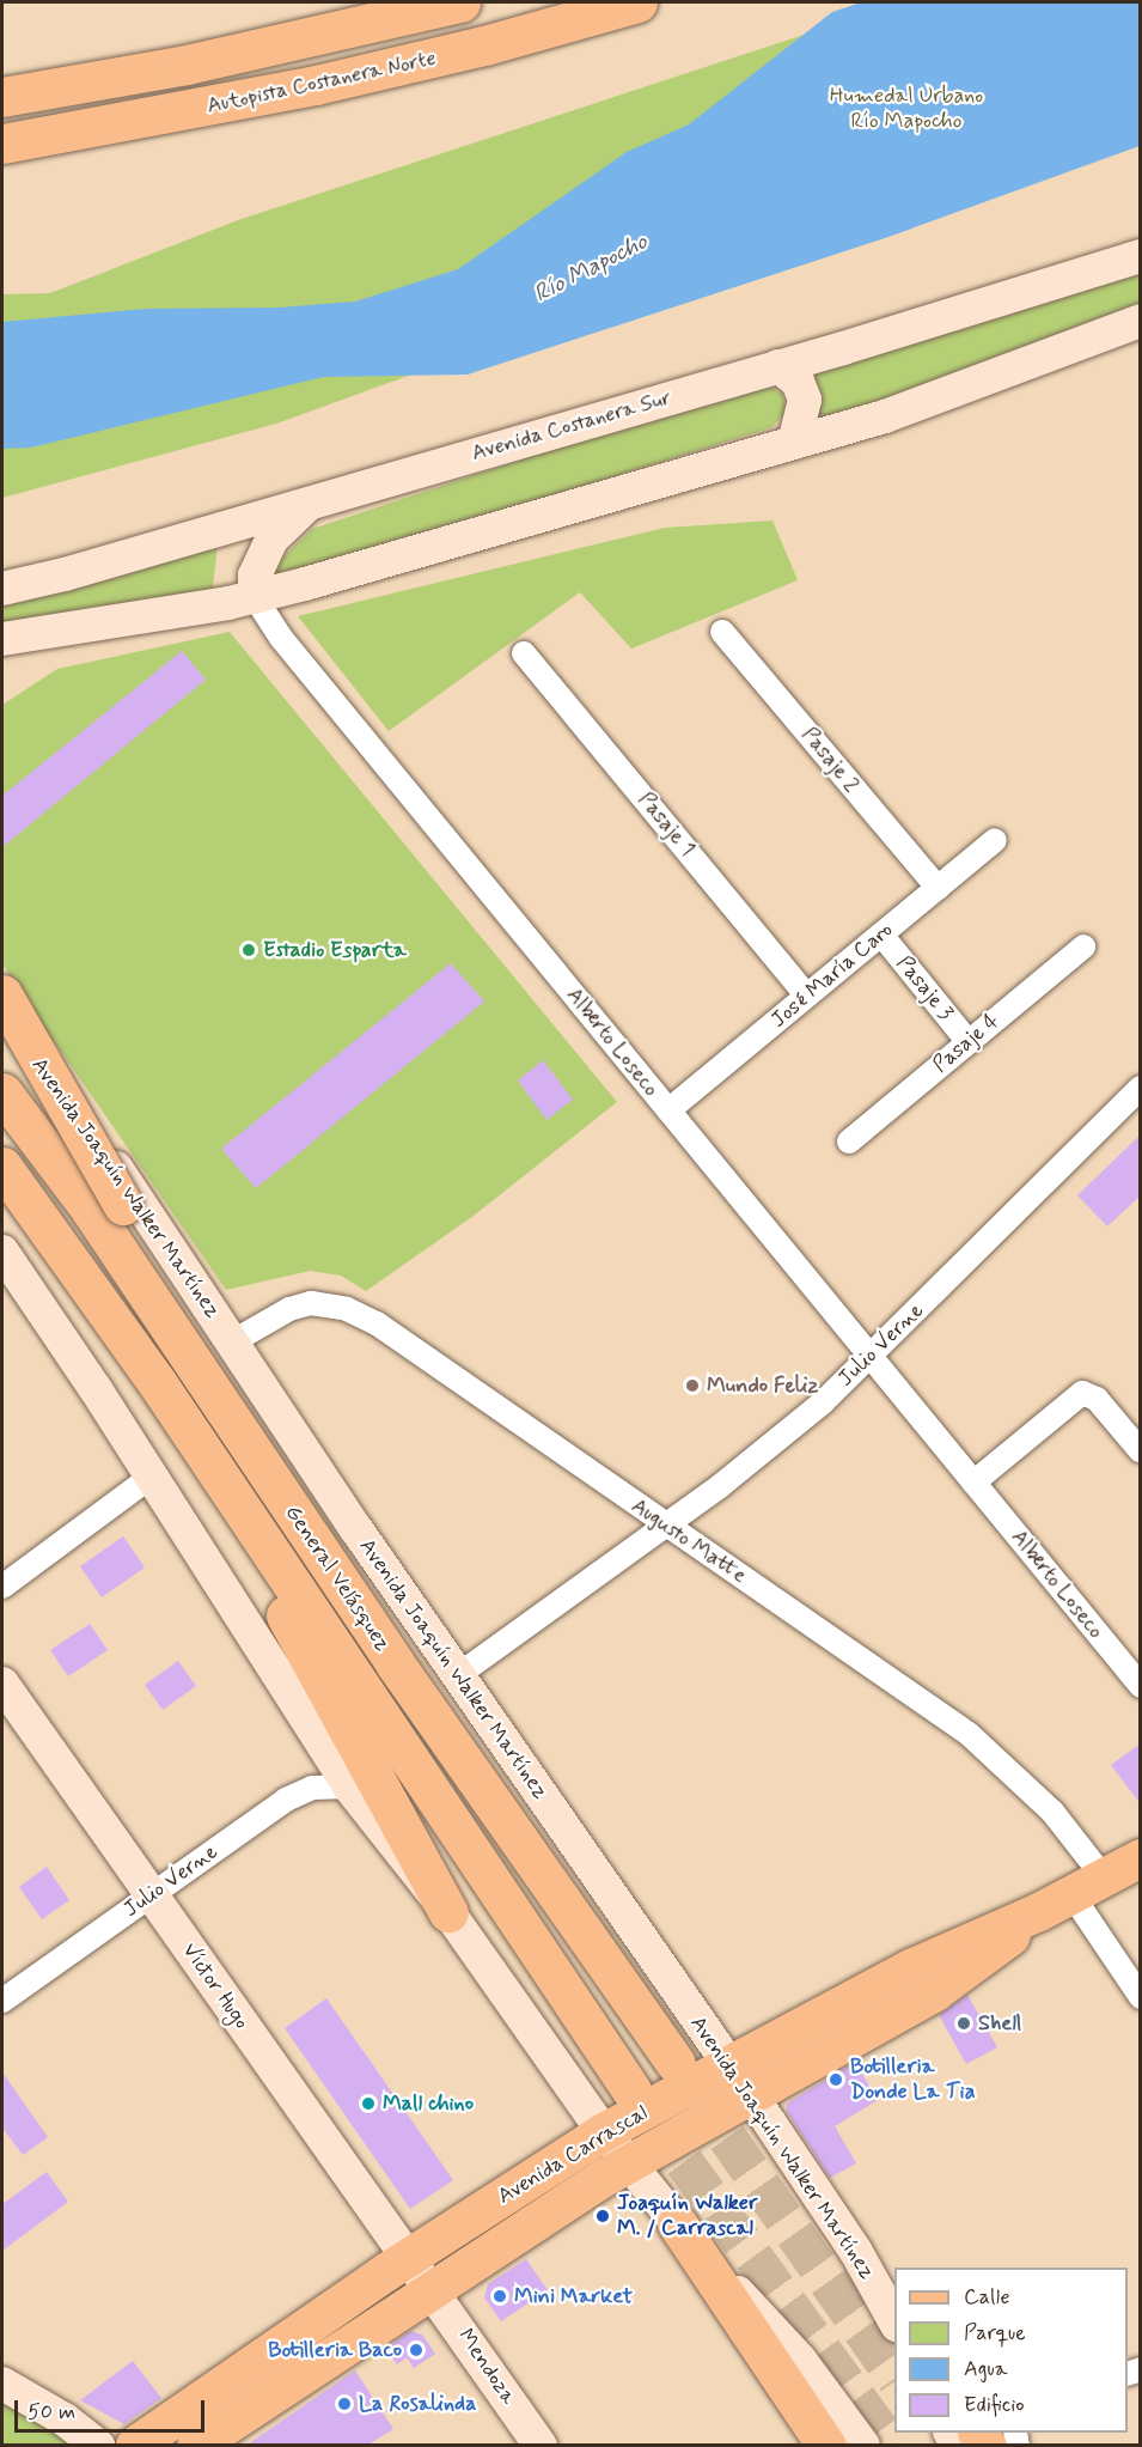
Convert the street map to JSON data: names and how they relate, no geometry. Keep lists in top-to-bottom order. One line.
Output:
{"streets":{"highway":["Autopista Costanera Norte","General Velásquez"],"main road":["Avenida Costanera Sur","Avenida Joaquín Walker Martínez","Víctor Hugo","Avenida Carrascal","Mendoza"],"street":["Pasaje 2","Pasaje 1","José María Caro","Pasaje 3","Alberto Loseco","Pasaje 4","Julio Verne","Augusto Matte"]},"crossings":[["Pasaje 2","José María Caro"],["Pasaje 1","José María Caro"],["José María Caro","Pasaje 3"],["José María Caro","Alberto Loseco"],["Pasaje 3","Pasaje 4"],["Alberto Loseco","Julio Verne"],["Avenida Joaquín Walker Martínez","Julio Verne"],["Avenida Joaquín Walker Martínez","Augusto Matte"],["Avenida Joaquín Walker Martínez","Avenida Carrascal"],["Julio Verne","Augusto Matte"],["Julio Verne","Víctor Hugo"],["Augusto Matte","Avenida Carrascal"],["Víctor Hugo","Avenida Carrascal"],["Víctor Hugo","Mendoza"],["Avenida Carrascal","Mendoza"]],"water":["Río Mapocho"],"parks":["Humedal Urbano Río Mapocho"],"places":["Estadio Esparta","Mundo Feliz","Shell","Botilleria Donde La Tia","Mall chino","Joaquín Walker M. / Carrascal","Mini Market","Botilleria Baco","La Rosalinda"],"legend":["Calle","Parque","Agua","Edificio"],"scale_bar":"50 m"}
